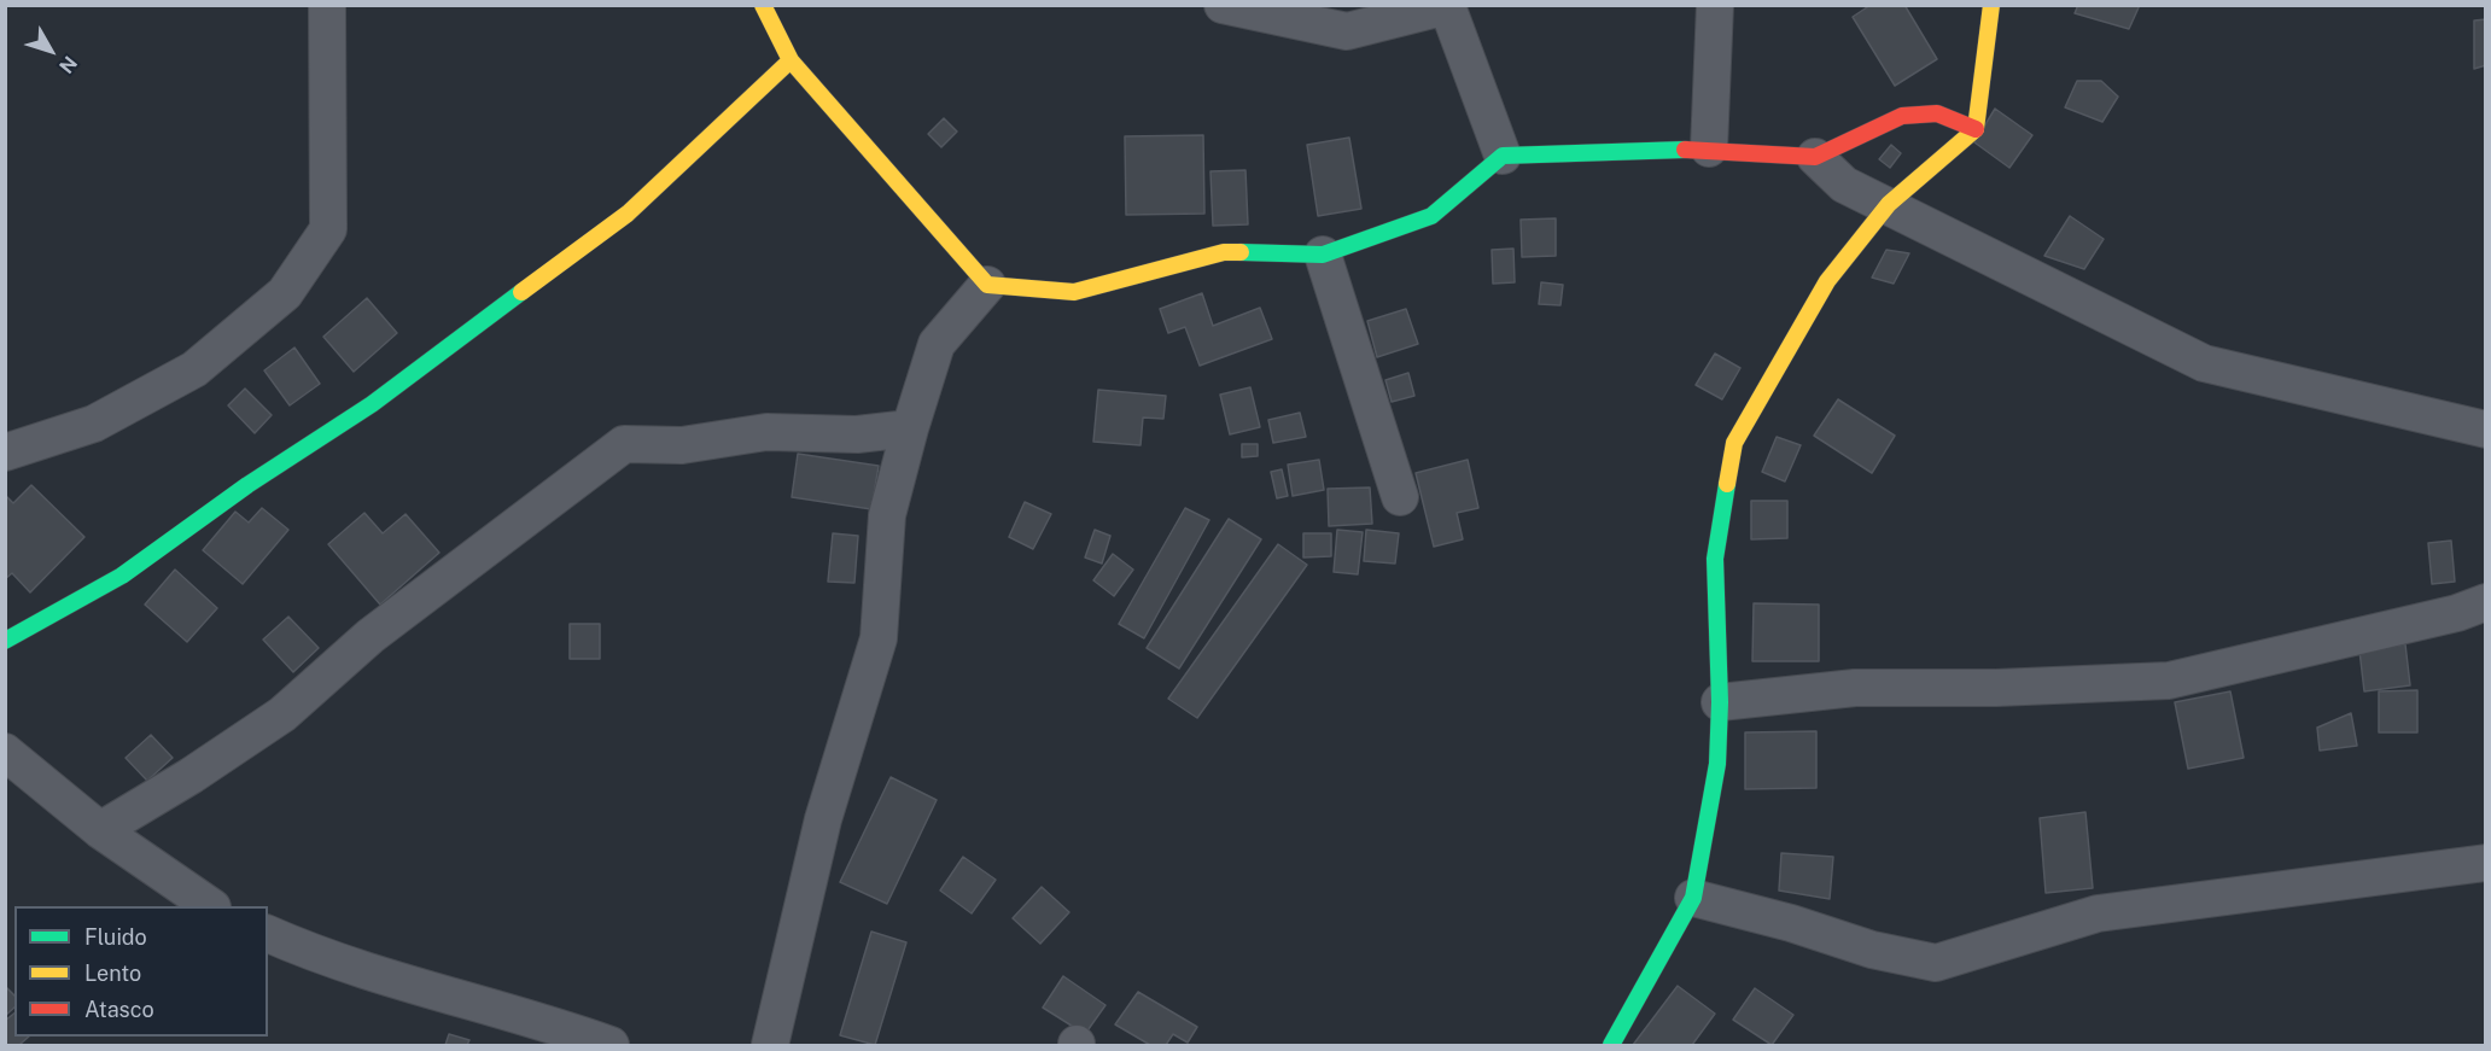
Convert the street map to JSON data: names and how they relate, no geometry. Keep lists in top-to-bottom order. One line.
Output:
{"legend":["Fluido","Lento","Atasco"],"north":"bottom right"}
